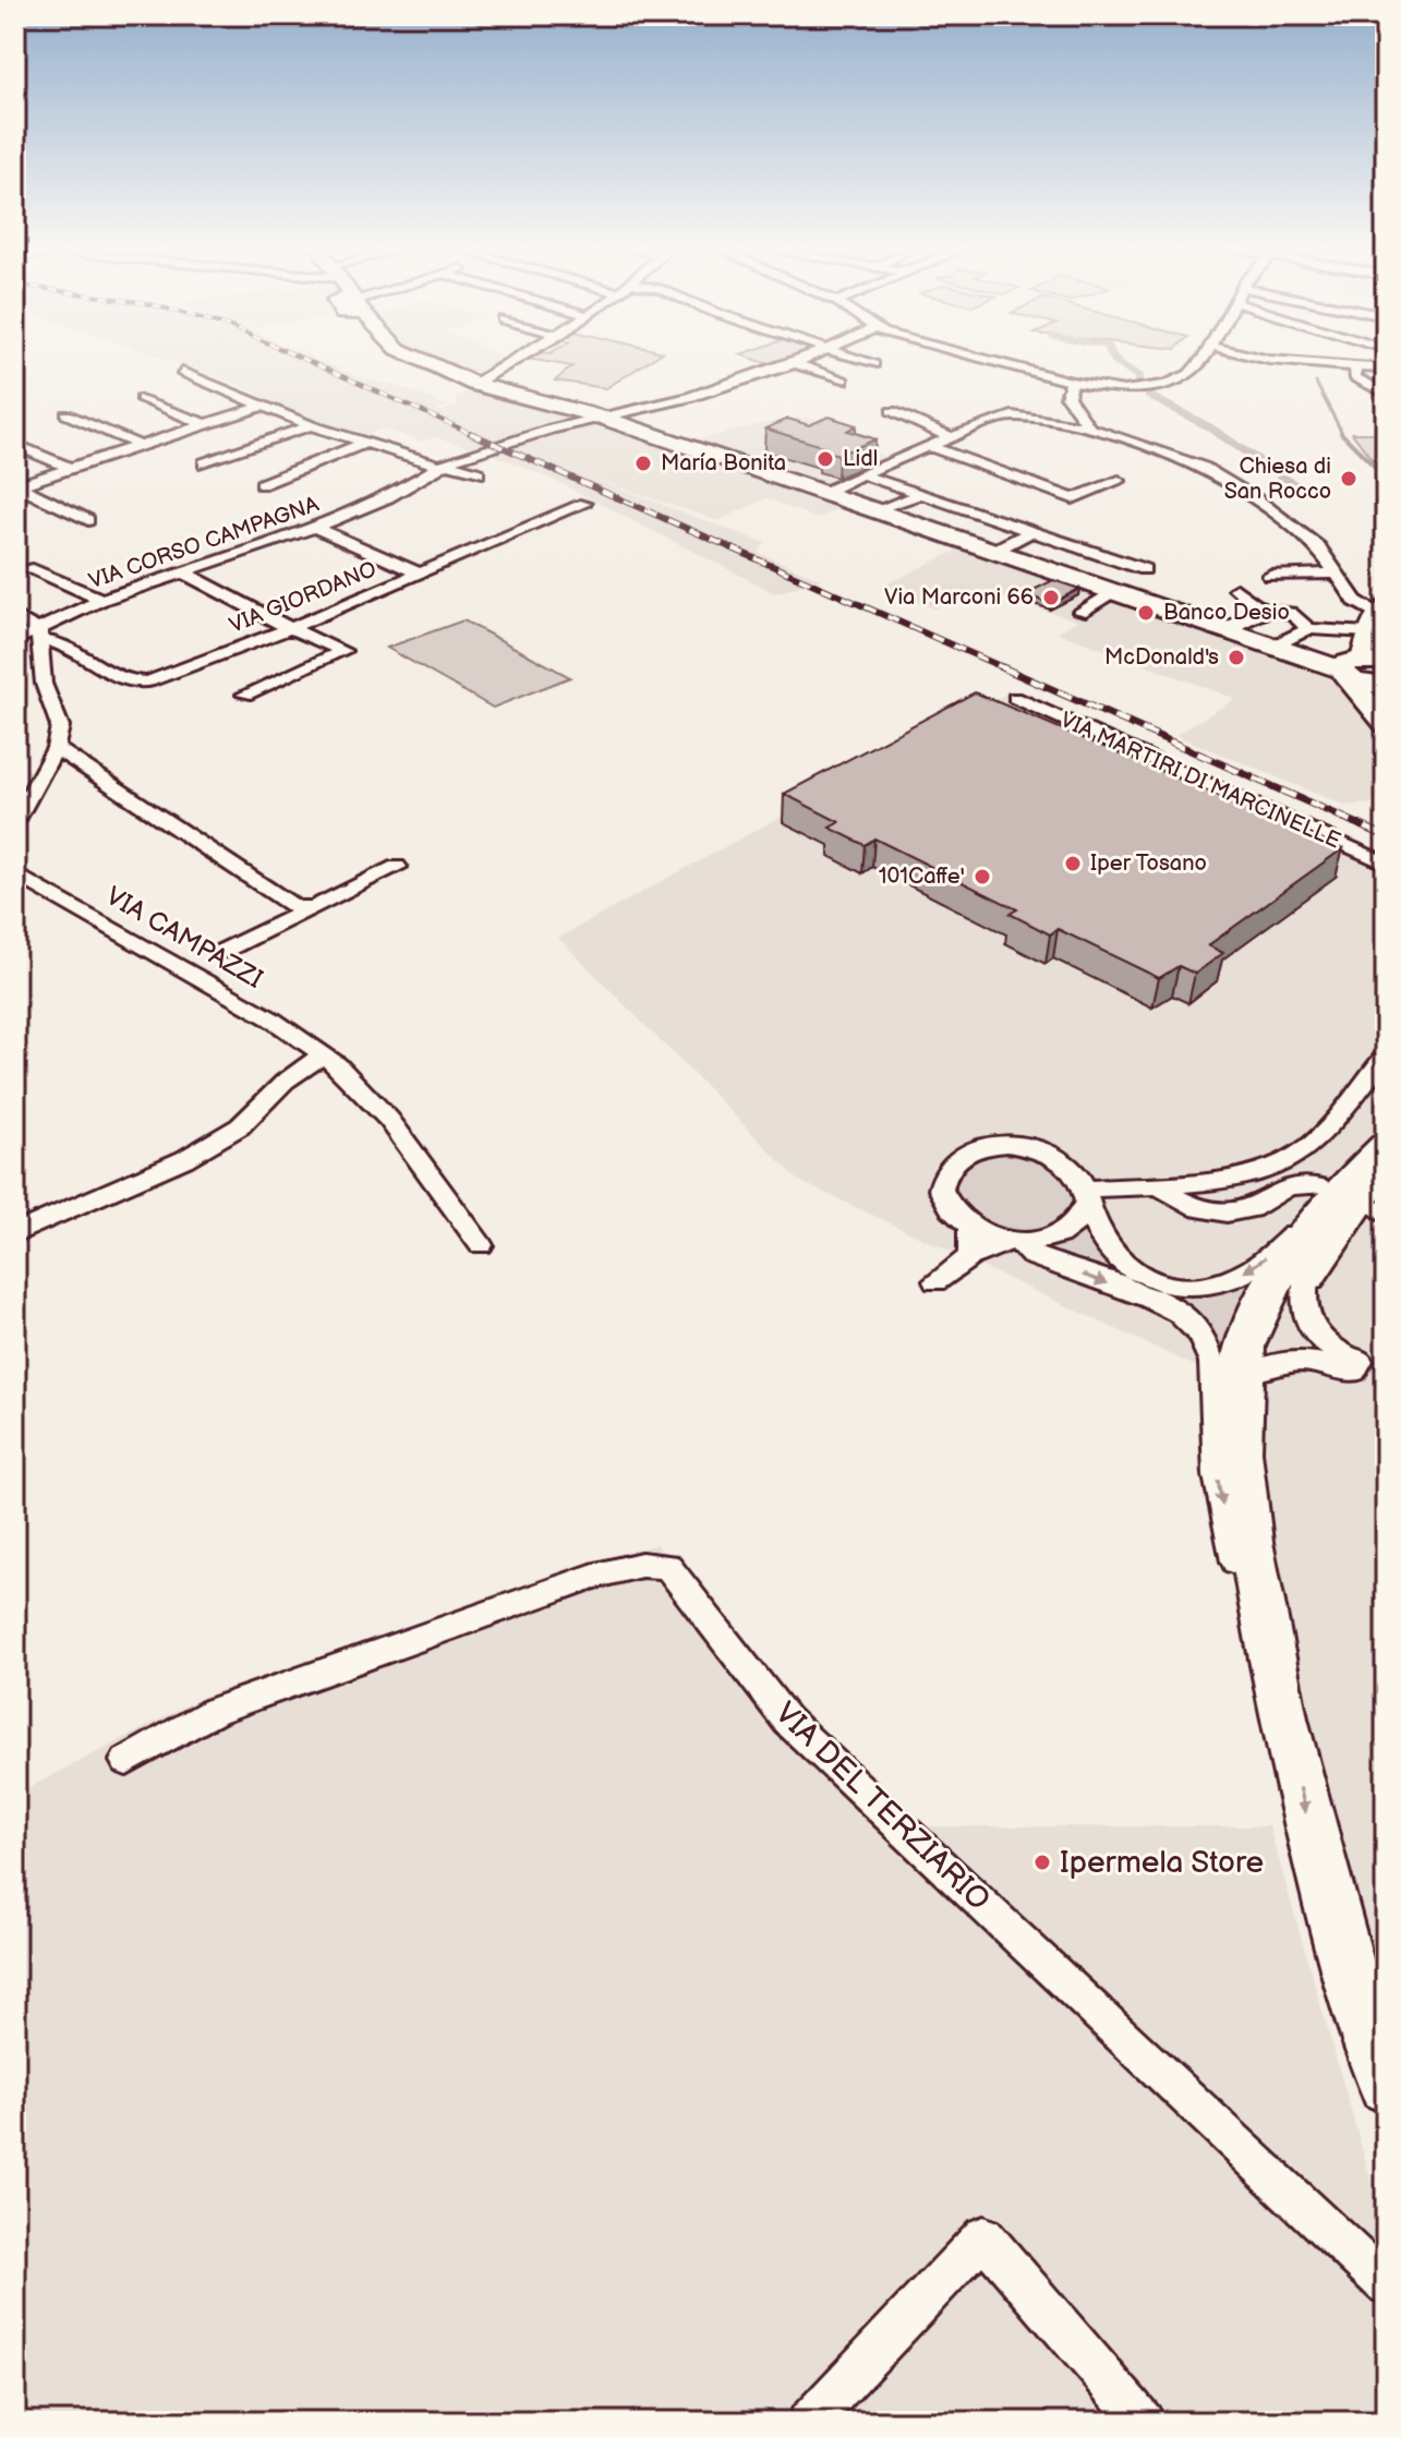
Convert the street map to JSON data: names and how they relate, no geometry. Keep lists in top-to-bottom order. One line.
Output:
{"streets":{"street":["VIA CORSO CAMPAGNA","VIA GIORDANO","VIA MARTIRI DI MARCINELLE","VIA CAMPAZZI","VIA DEL TERZIARIO"]},"crossings":[["VIA CORSO CAMPAGNA","VIA GIORDANO"]],"places":["Lidl","María Bonita","Chiesa di San Rocco","Via Marconi 66","Banco Desio","McDonald's","Iper Tosano","101Caffe'","Ipermela Store"]}
